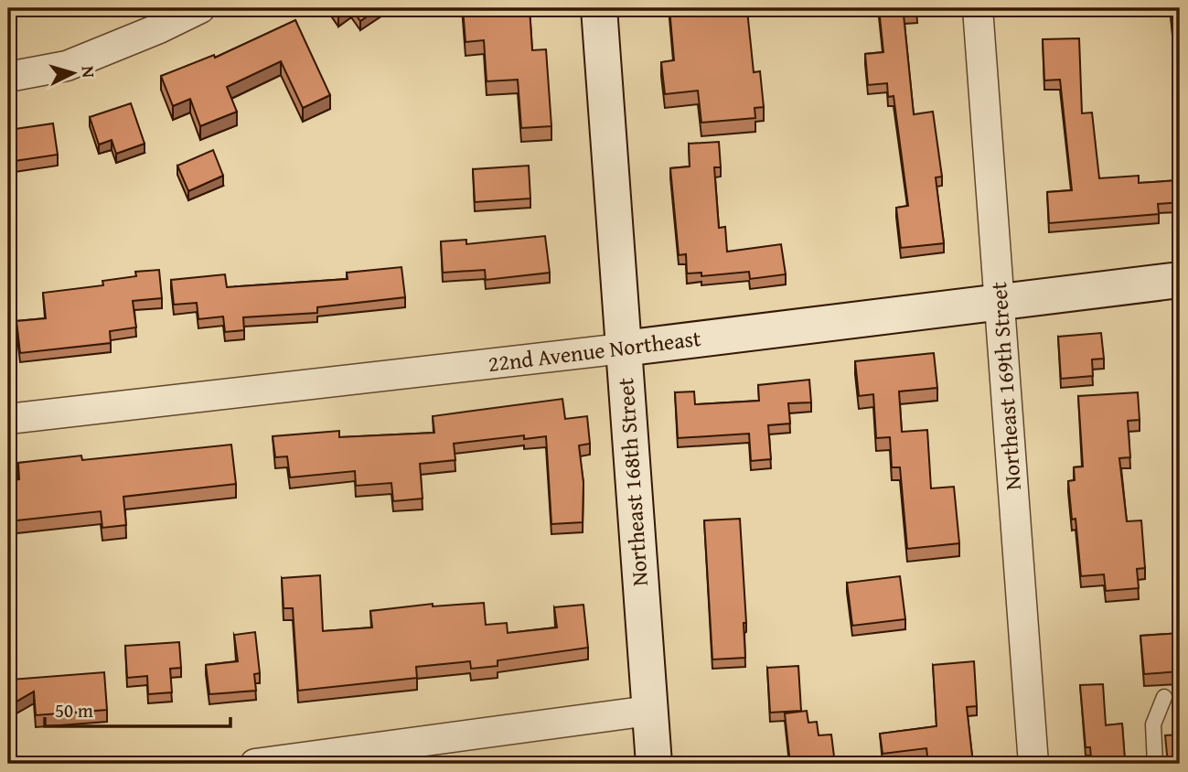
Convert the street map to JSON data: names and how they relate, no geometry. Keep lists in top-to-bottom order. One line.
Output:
{"streets":{"street":["22nd Avenue Northeast","Northeast 169th Street","Northeast 168th Street"]},"crossings":[["22nd Avenue Northeast","Northeast 169th Street"],["22nd Avenue Northeast","Northeast 168th Street"]],"scale_bar":"50 m","north":"right"}
